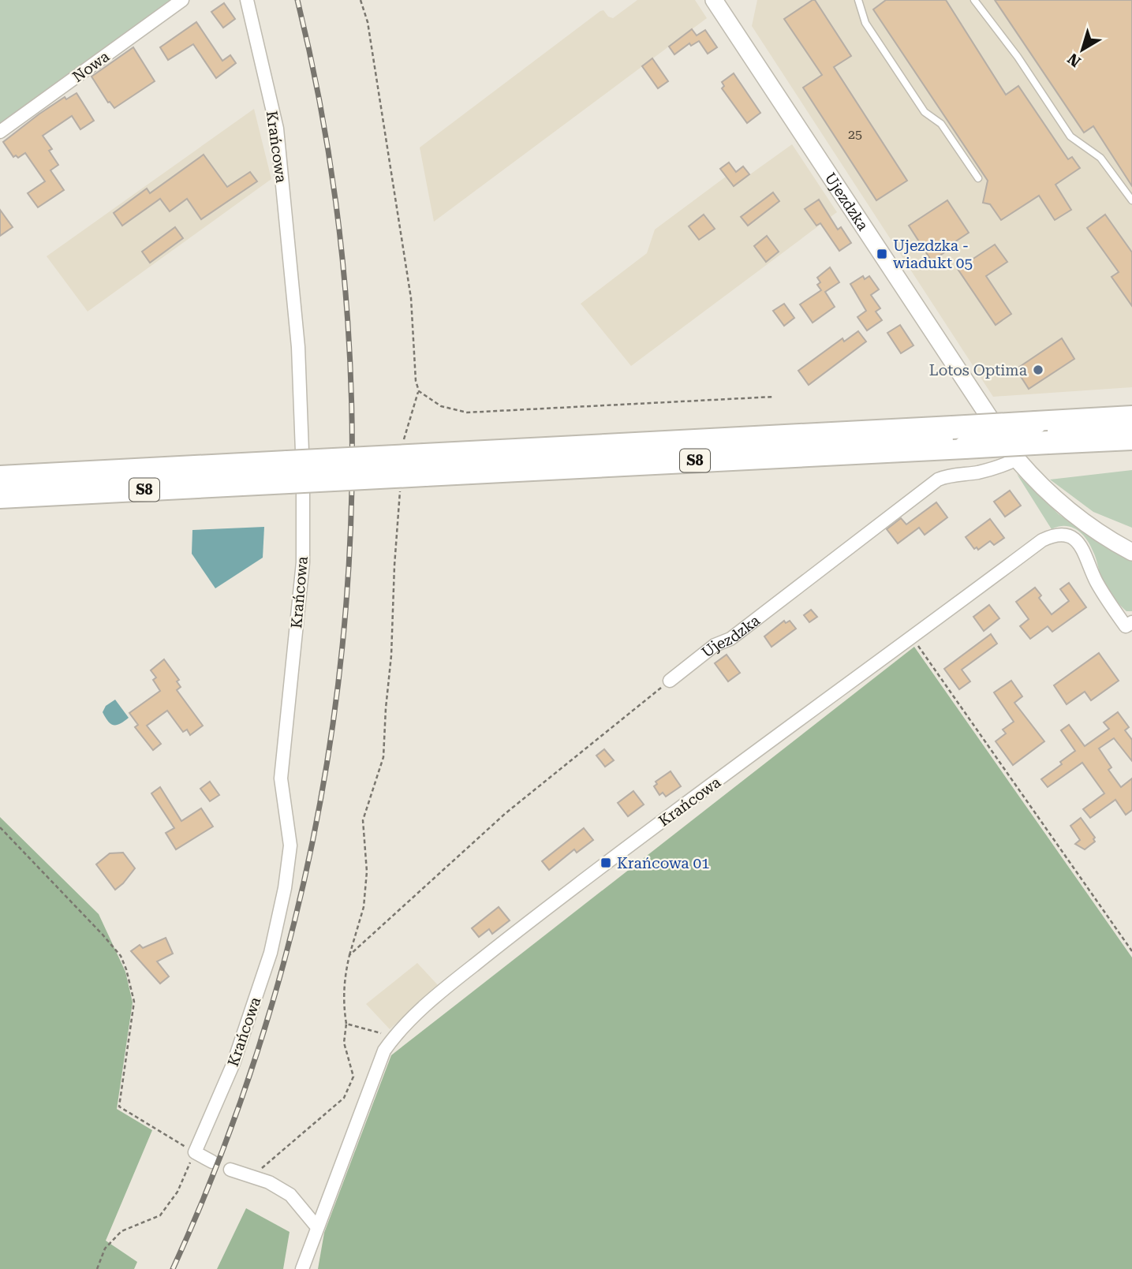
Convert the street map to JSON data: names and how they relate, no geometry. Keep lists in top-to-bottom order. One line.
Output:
{"streets":{"highway":["S8"],"main road":["Ujezdzka"],"street":["Nowa","Krańcowa"]},"places":{"transit":["Ujezdzka - wiadukt 05","Krańcowa 01"],"other":["Lotos Optima"]},"house_numbers":["25"],"north":"bottom left"}
